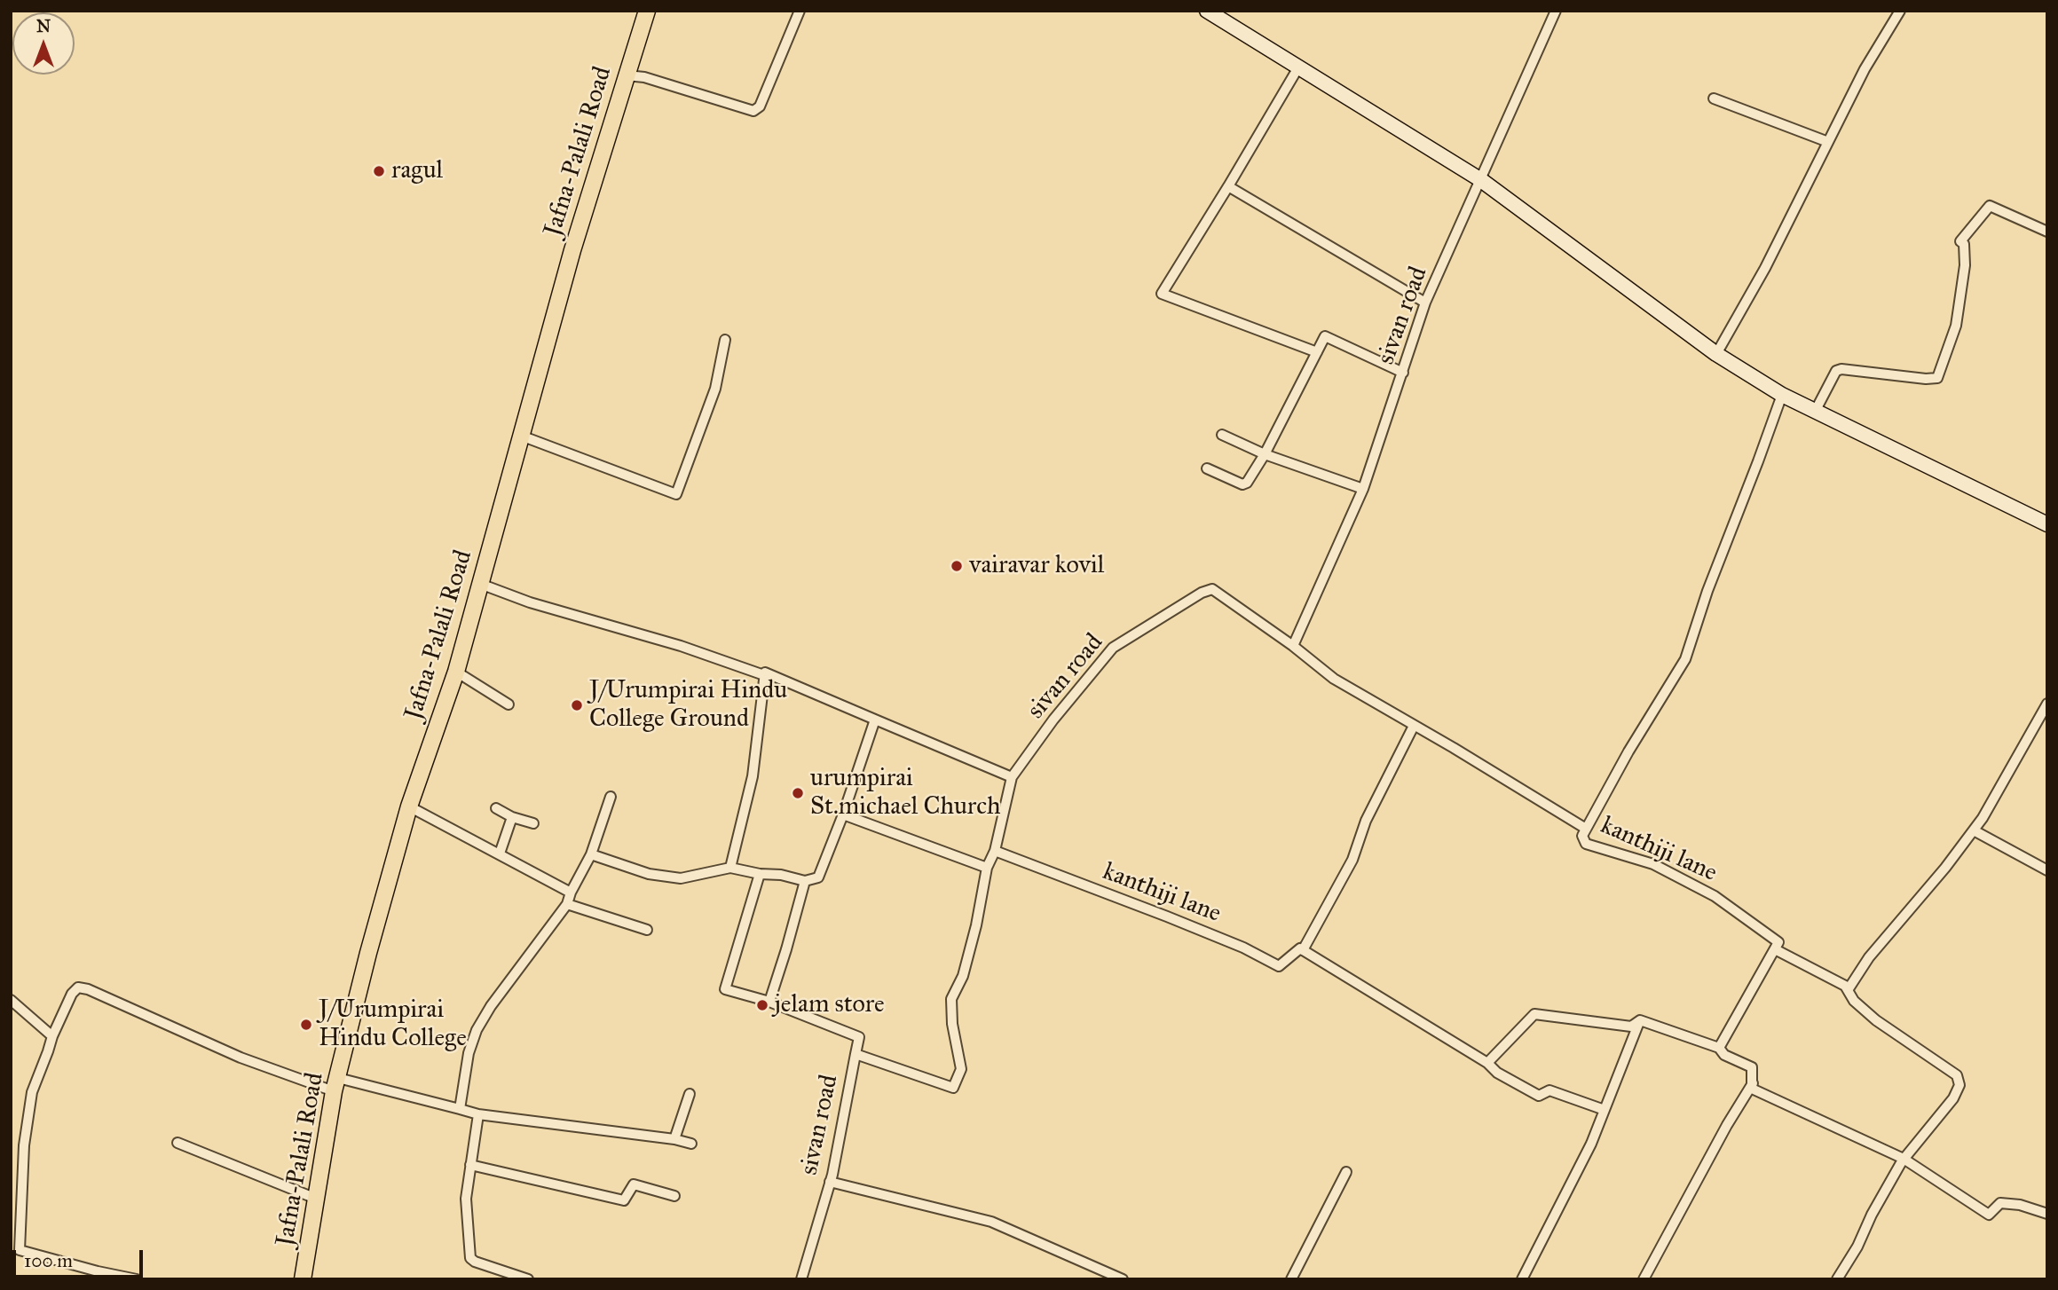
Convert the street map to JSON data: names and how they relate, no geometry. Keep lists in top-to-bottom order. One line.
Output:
{"streets":{"main road":["Jafna-Palali Road"],"street":["sivan road","kanthiji lane"]},"crossings":[["sivan road","kanthiji lane"]],"places":["ragul","vairavar kovil","J/Urumpirai Hindu College Ground","urumpirai St.michael Church","jelam store","J/Urumpirai Hindu College"],"scale_bar":"100 m","north":"top"}
